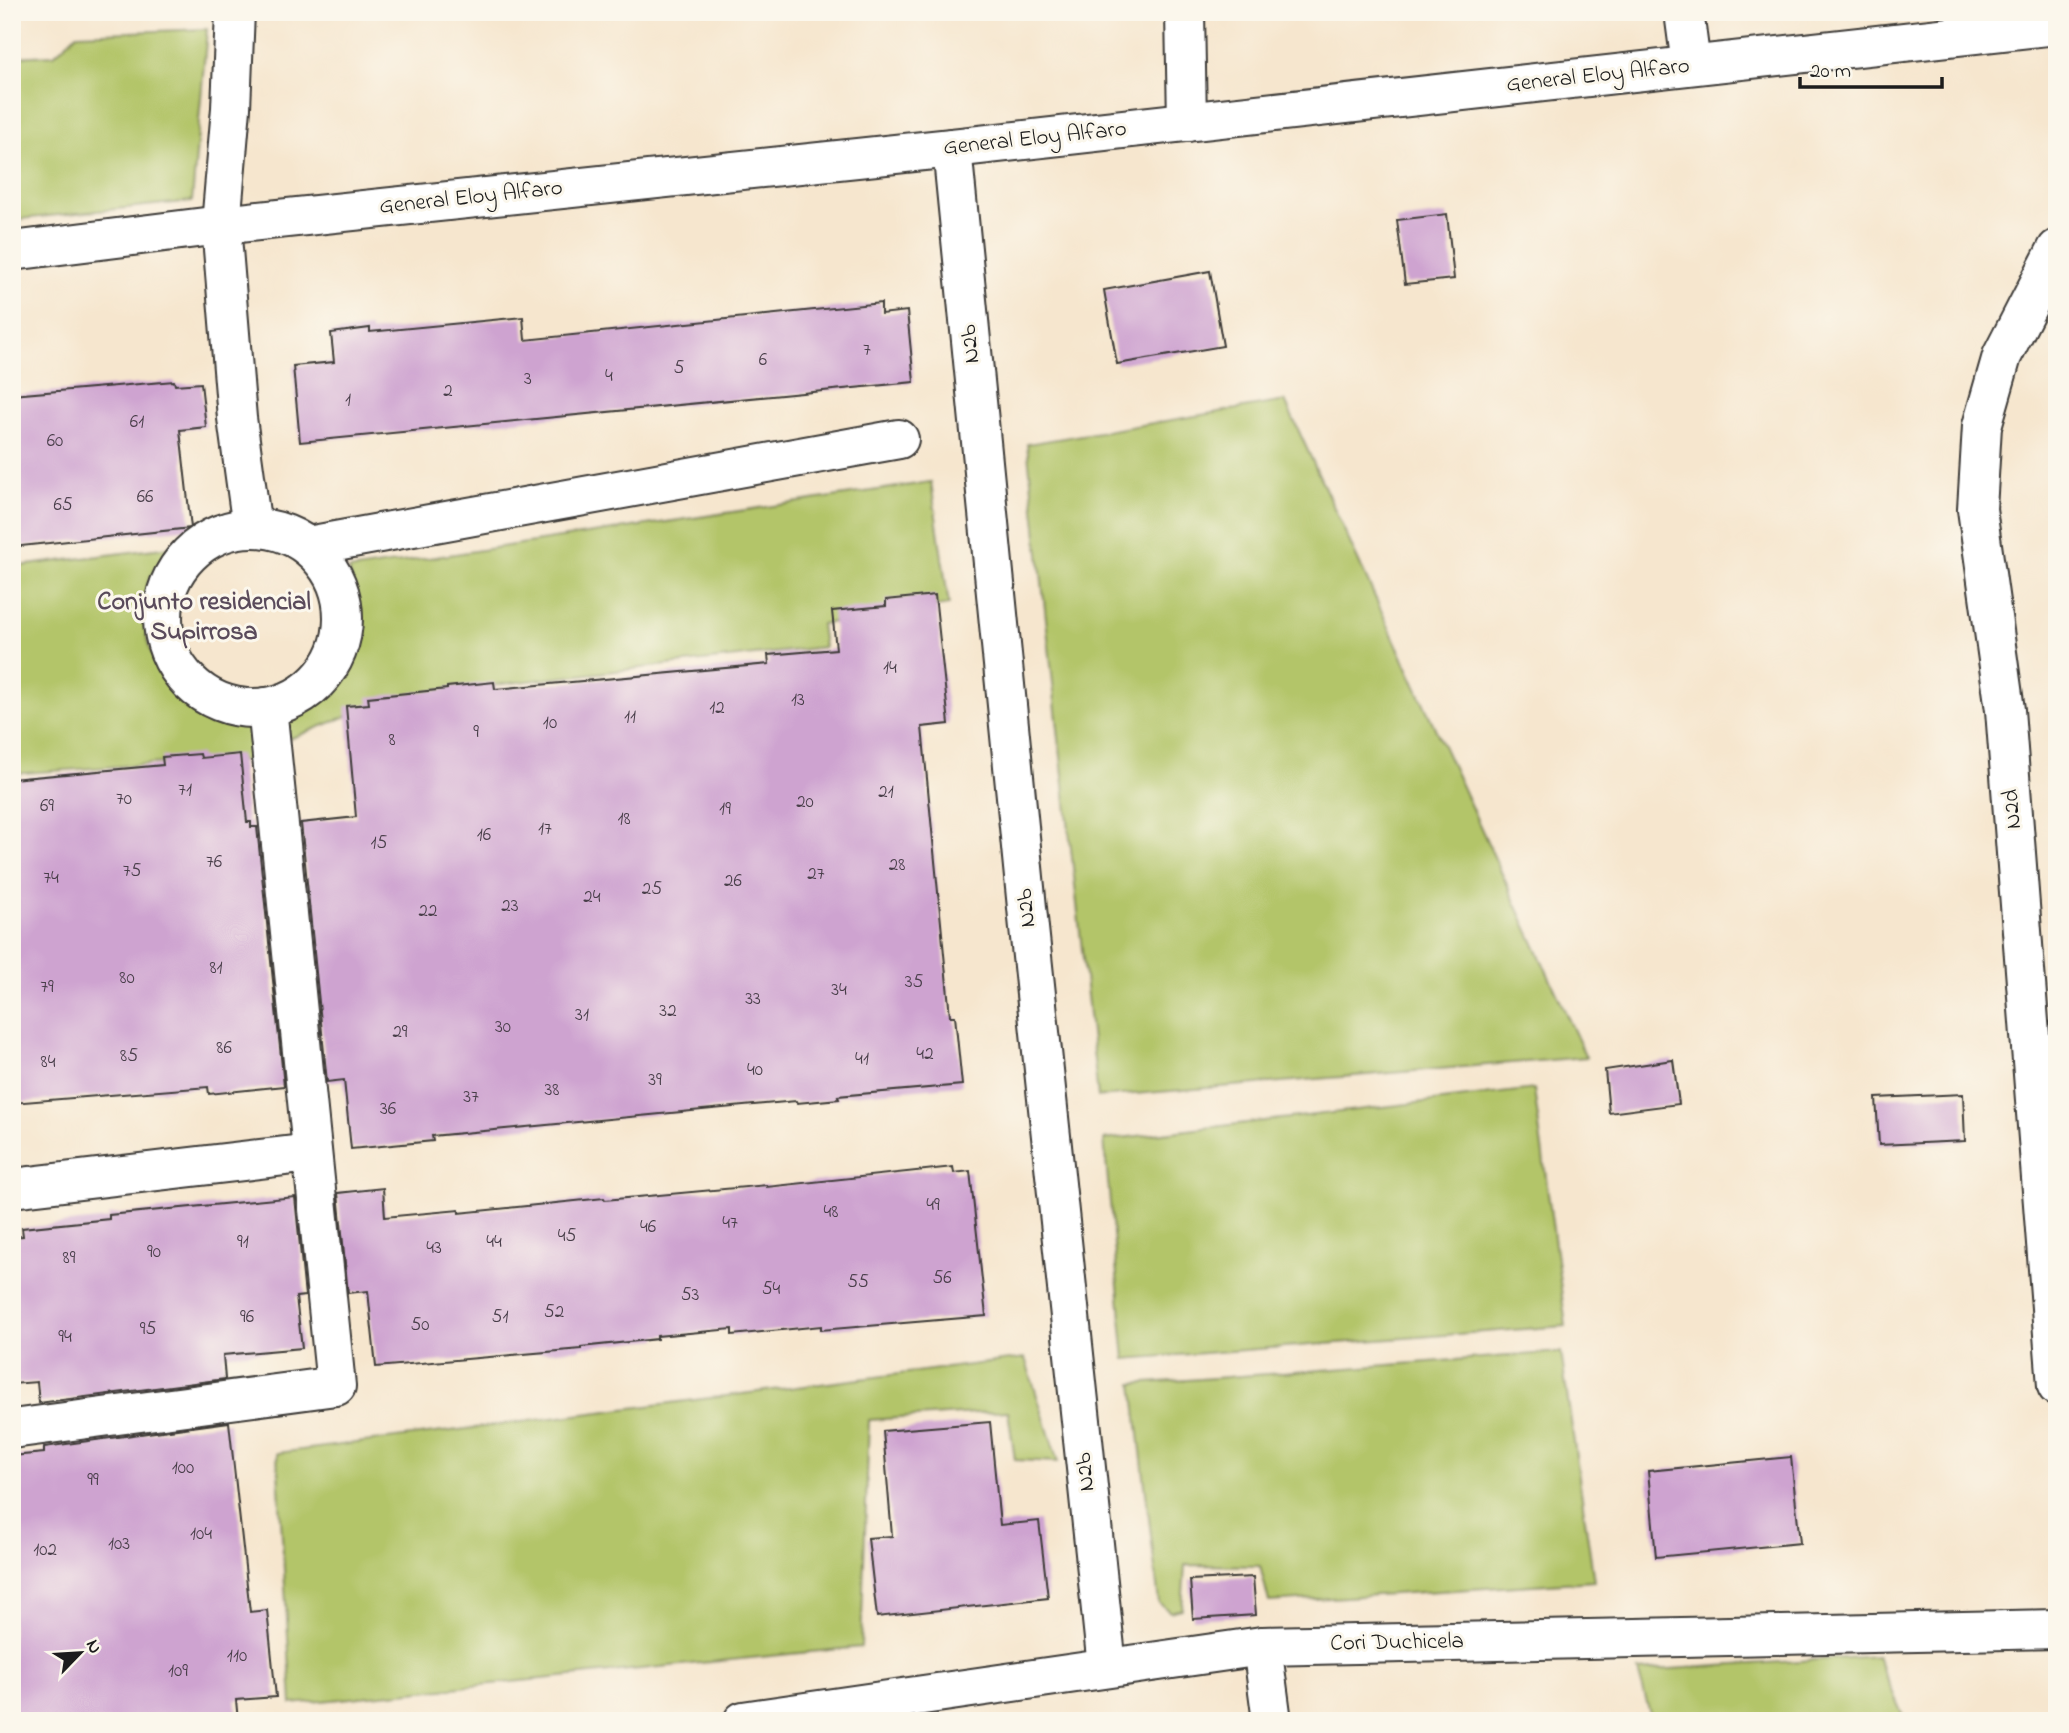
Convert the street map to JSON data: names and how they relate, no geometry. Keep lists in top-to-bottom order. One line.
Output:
{"streets":{"street":["General Eloy Alfaro","N2b","N2d","Cori Duchicela"]},"crossings":[["General Eloy Alfaro","N2b"],["N2b","Cori Duchicela"]],"districts":["Conjunto residencial Supirrosa"],"house_numbers":["7","6","5","4","3","2","1","61","60","66","65","14","13","12","11","10","9","8","71","21","70","20","69","19","18","17","16","15","76","28","75","27","74","26","25","24","23","22","81","80","35","79","34","33","32","31","30","29","86","42","85","41","84","40","39","38","37","36","49","48","47","46","45","91","44","43","90","89","56","55","54","53","52","96","51","50","95","94","100","99","104","103","102","110","109"],"scale_bar":"20 m","north":"top right"}
